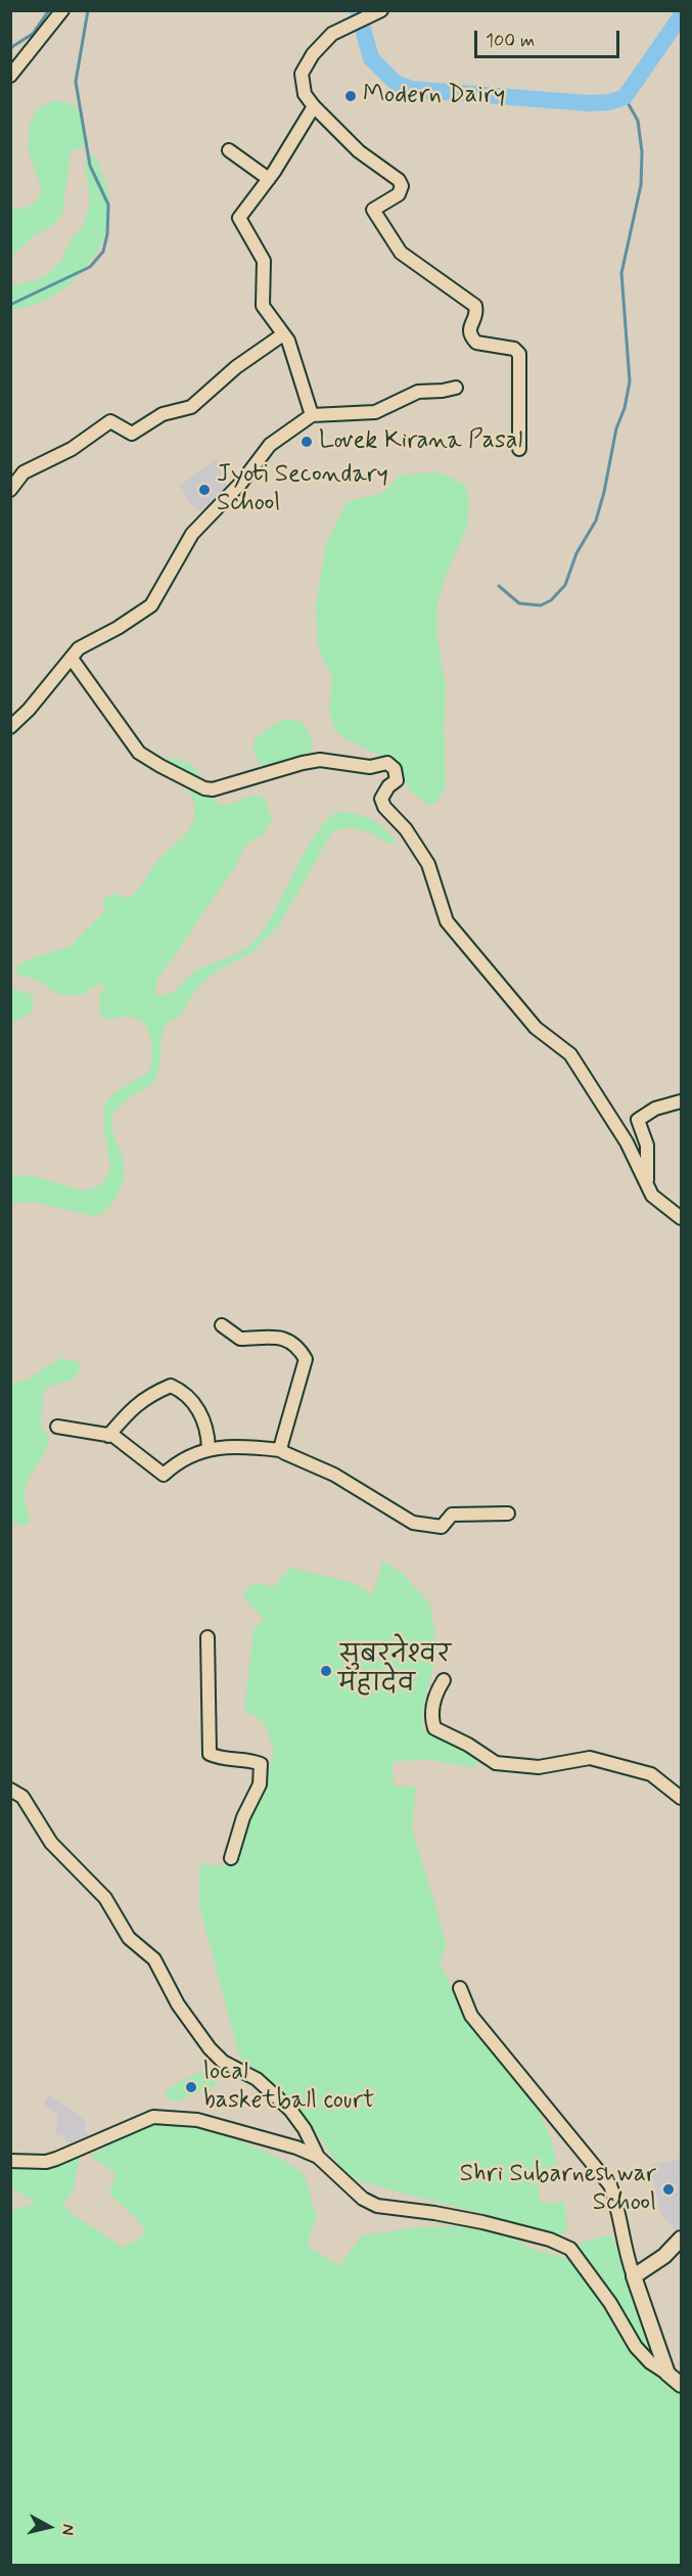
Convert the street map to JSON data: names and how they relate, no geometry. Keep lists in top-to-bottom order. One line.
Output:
{"places":["Modern Dairy","Lovek Kirana Pasal","Jyoti Secondary School","सुबरनेश्वर महादेव","local basketball court","Shri Subarneshwar School"],"scale_bar":"100 m","north":"right"}
